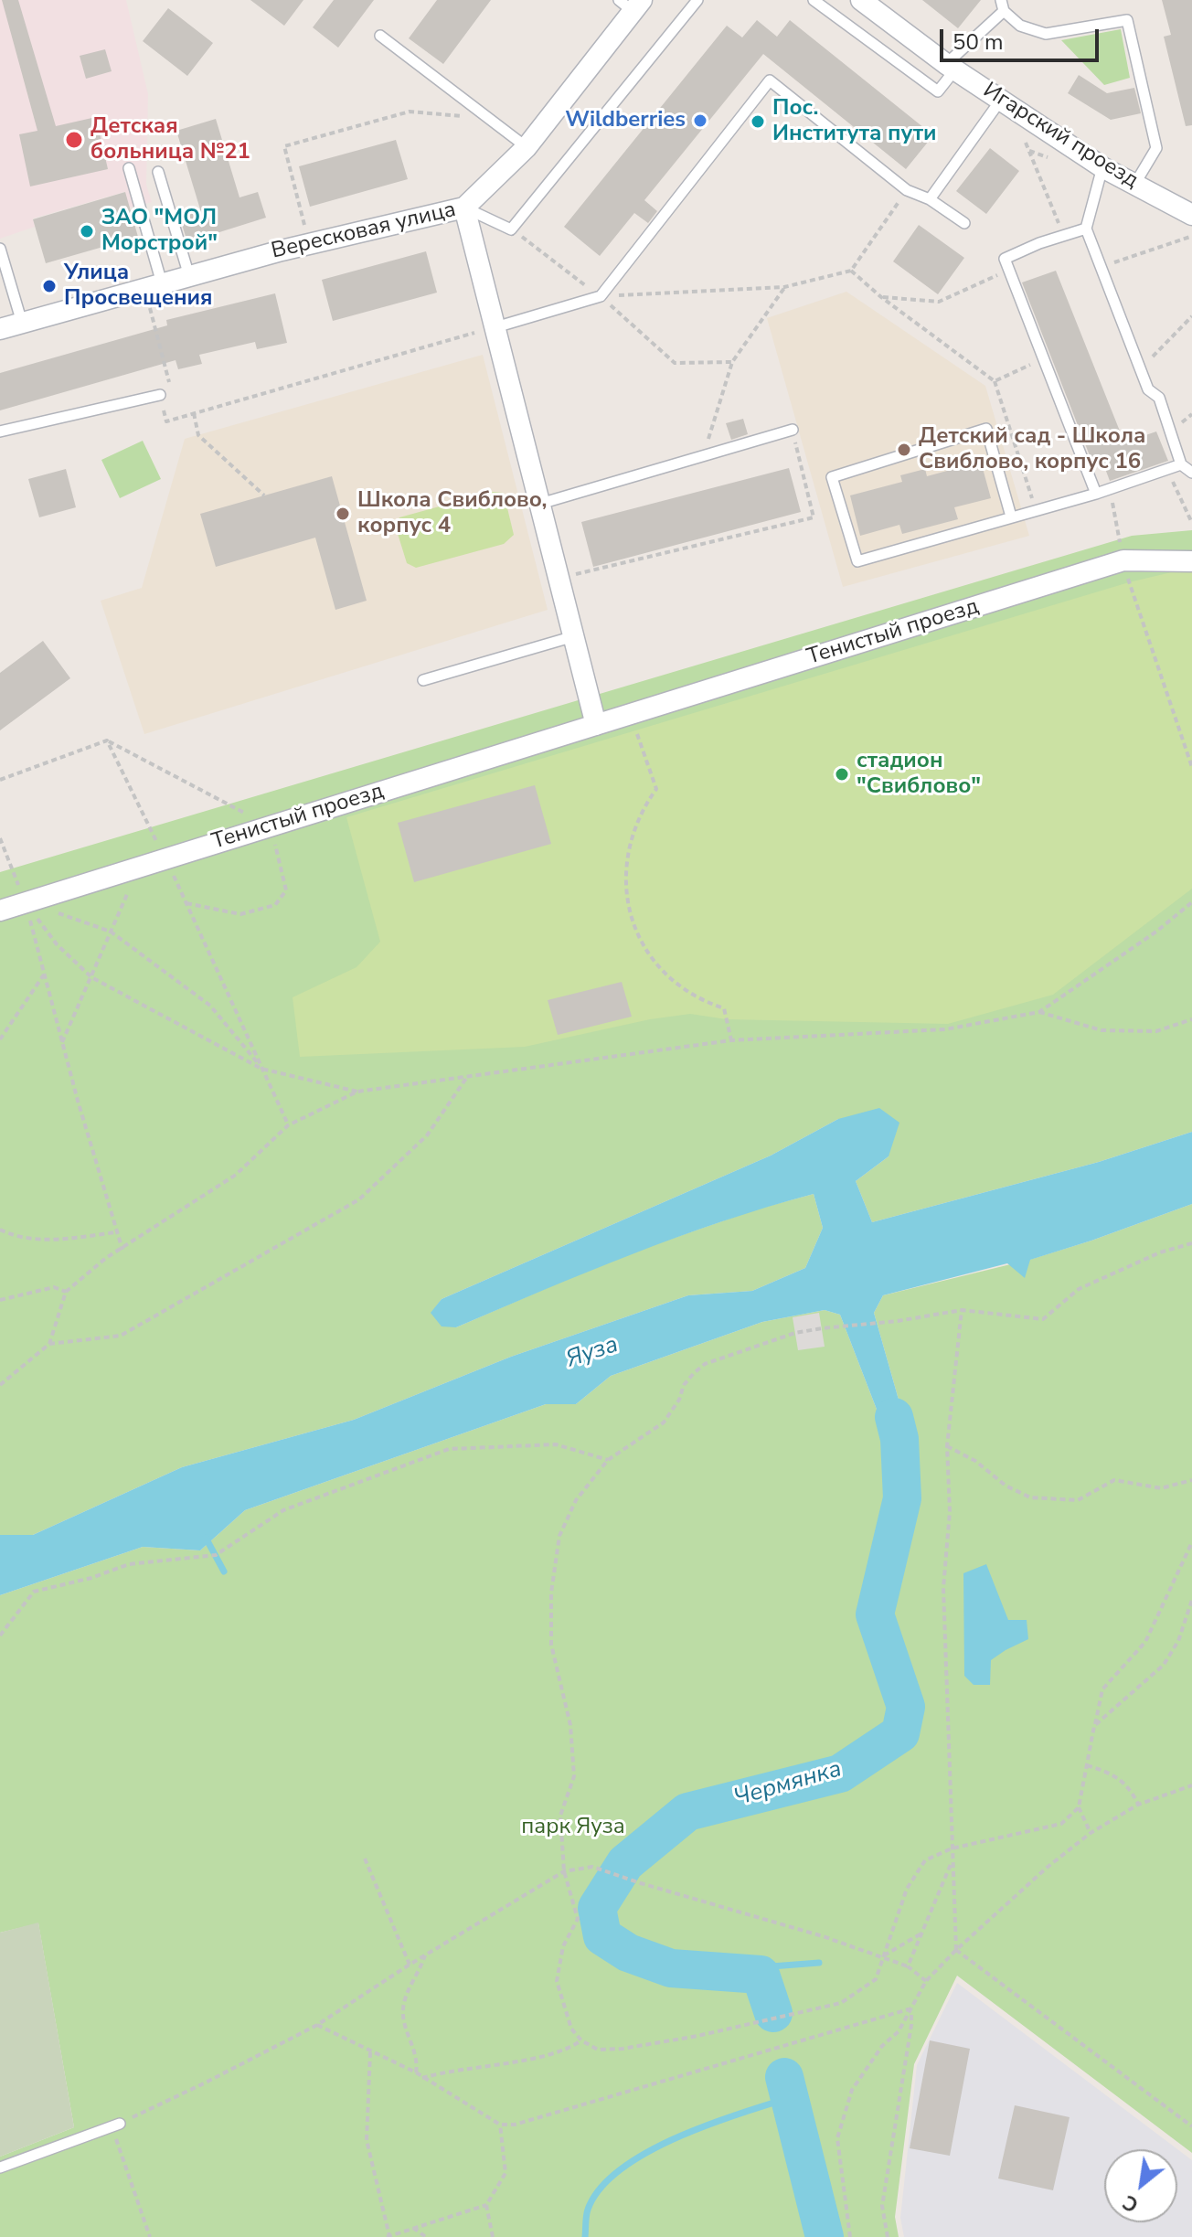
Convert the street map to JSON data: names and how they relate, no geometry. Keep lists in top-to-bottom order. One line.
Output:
{"streets":{"street":["Игарский проезд","Вересковая улица","Тенистый проезд"]},"water":["Яуза","Чермянка"],"parks":["парк Яуза"],"places":["Wildberries","Пос. Института пути","Детская больница №21","ЗАО \"МОЛ Морстрой\"","Улица Просвещения","Детский сад - Школа Свиблово, корпус 16","Школа Свиблово, корпус 4","стадион \"Свиблово\""],"scale_bar":"50 m","north":"bottom left"}
